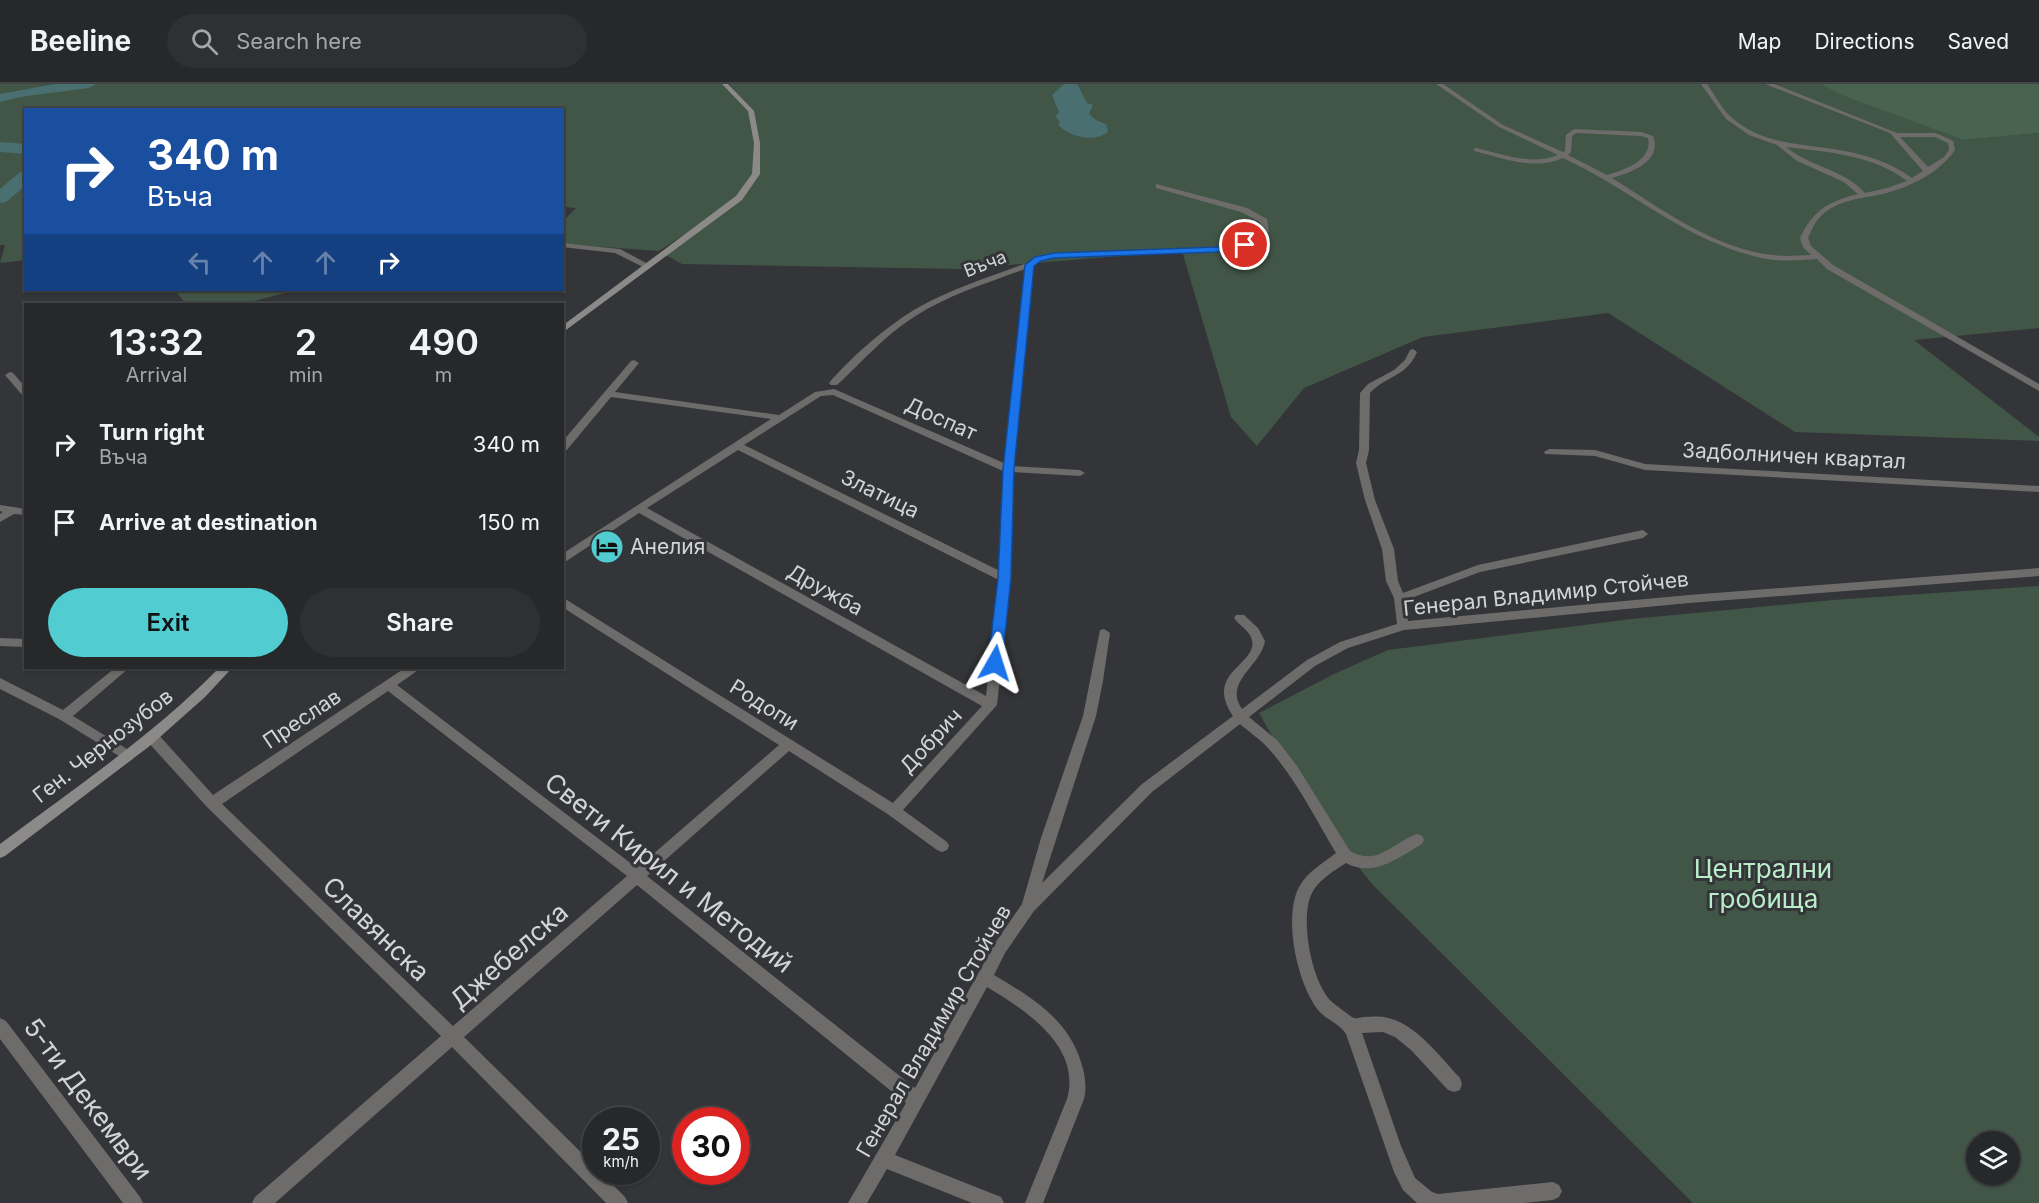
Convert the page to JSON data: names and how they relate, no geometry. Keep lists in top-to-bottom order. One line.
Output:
{"streets":{"street":["Въча","Доспат","Задболничен квартал","Златица","Дружба","Генерал Владимир Стойчев","Родопи","Преслав","Добрич","Ген. Чернозубов","Свети Кирил и Методий","Славянска","Джебелска","5-ти Декември"]},"crossings":[["Въча","Добрич"],["Доспат","Добрич"],["Златица","Добрич"],["Дружба","Добрич"],["Генерал Владимир Стойчев","Свети Кирил и Методий"],["Родопи","Добрич"],["Родопи","Джебелска"],["Преслав","Свети Кирил и Методий"],["Преслав","Славянска"],["Ген. Чернозубов","Славянска"],["Свети Кирил и Методий","Джебелска"],["Славянска","Джебелска"]],"parks":["Централни гробища"],"places":{"hotel":["Анелия"]},"page":{"header":"Beeline","search":"Search here","nav":["Map","Directions","Saved"],"turn":["340 m","Въча"],"eta":["13:32","Arrival","2","min","490","m"],"list":[{"name":"Turn right","note":"Въча","value":"340 m"},{"name":"Arrive at destination","value":"150 m"}],"buttons":["Exit","Share"],"speed":"25 km/h","limit":"30"}}
